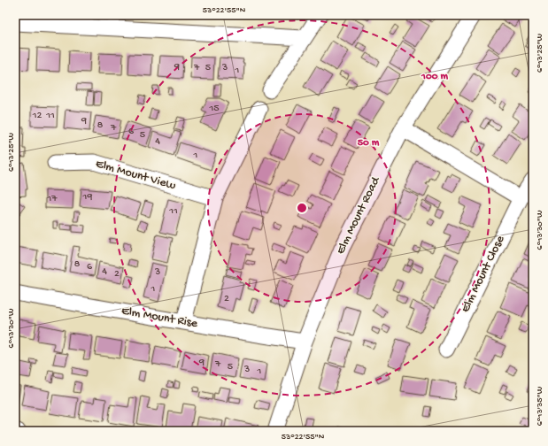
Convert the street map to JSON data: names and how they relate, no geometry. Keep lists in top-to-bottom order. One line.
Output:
{"streets":{"street":["Elm Mount View","Elm Mount Road","Elm Mount Close","Elm Mount Rise"]},"crossings":[["Elm Mount Road","Elm Mount Rise"]],"house_numbers":["9","7","5","3","1","15","12","11","9","8","7","6","5","4","1","19","17","11","8","6","4","3","2","1","2","9","7","5","3","1"],"coordinates":["53°22'55\"N","6°13'25\"W","6°13'30\"W","6°13'35\"W"],"rings":["100 m","50 m"]}
